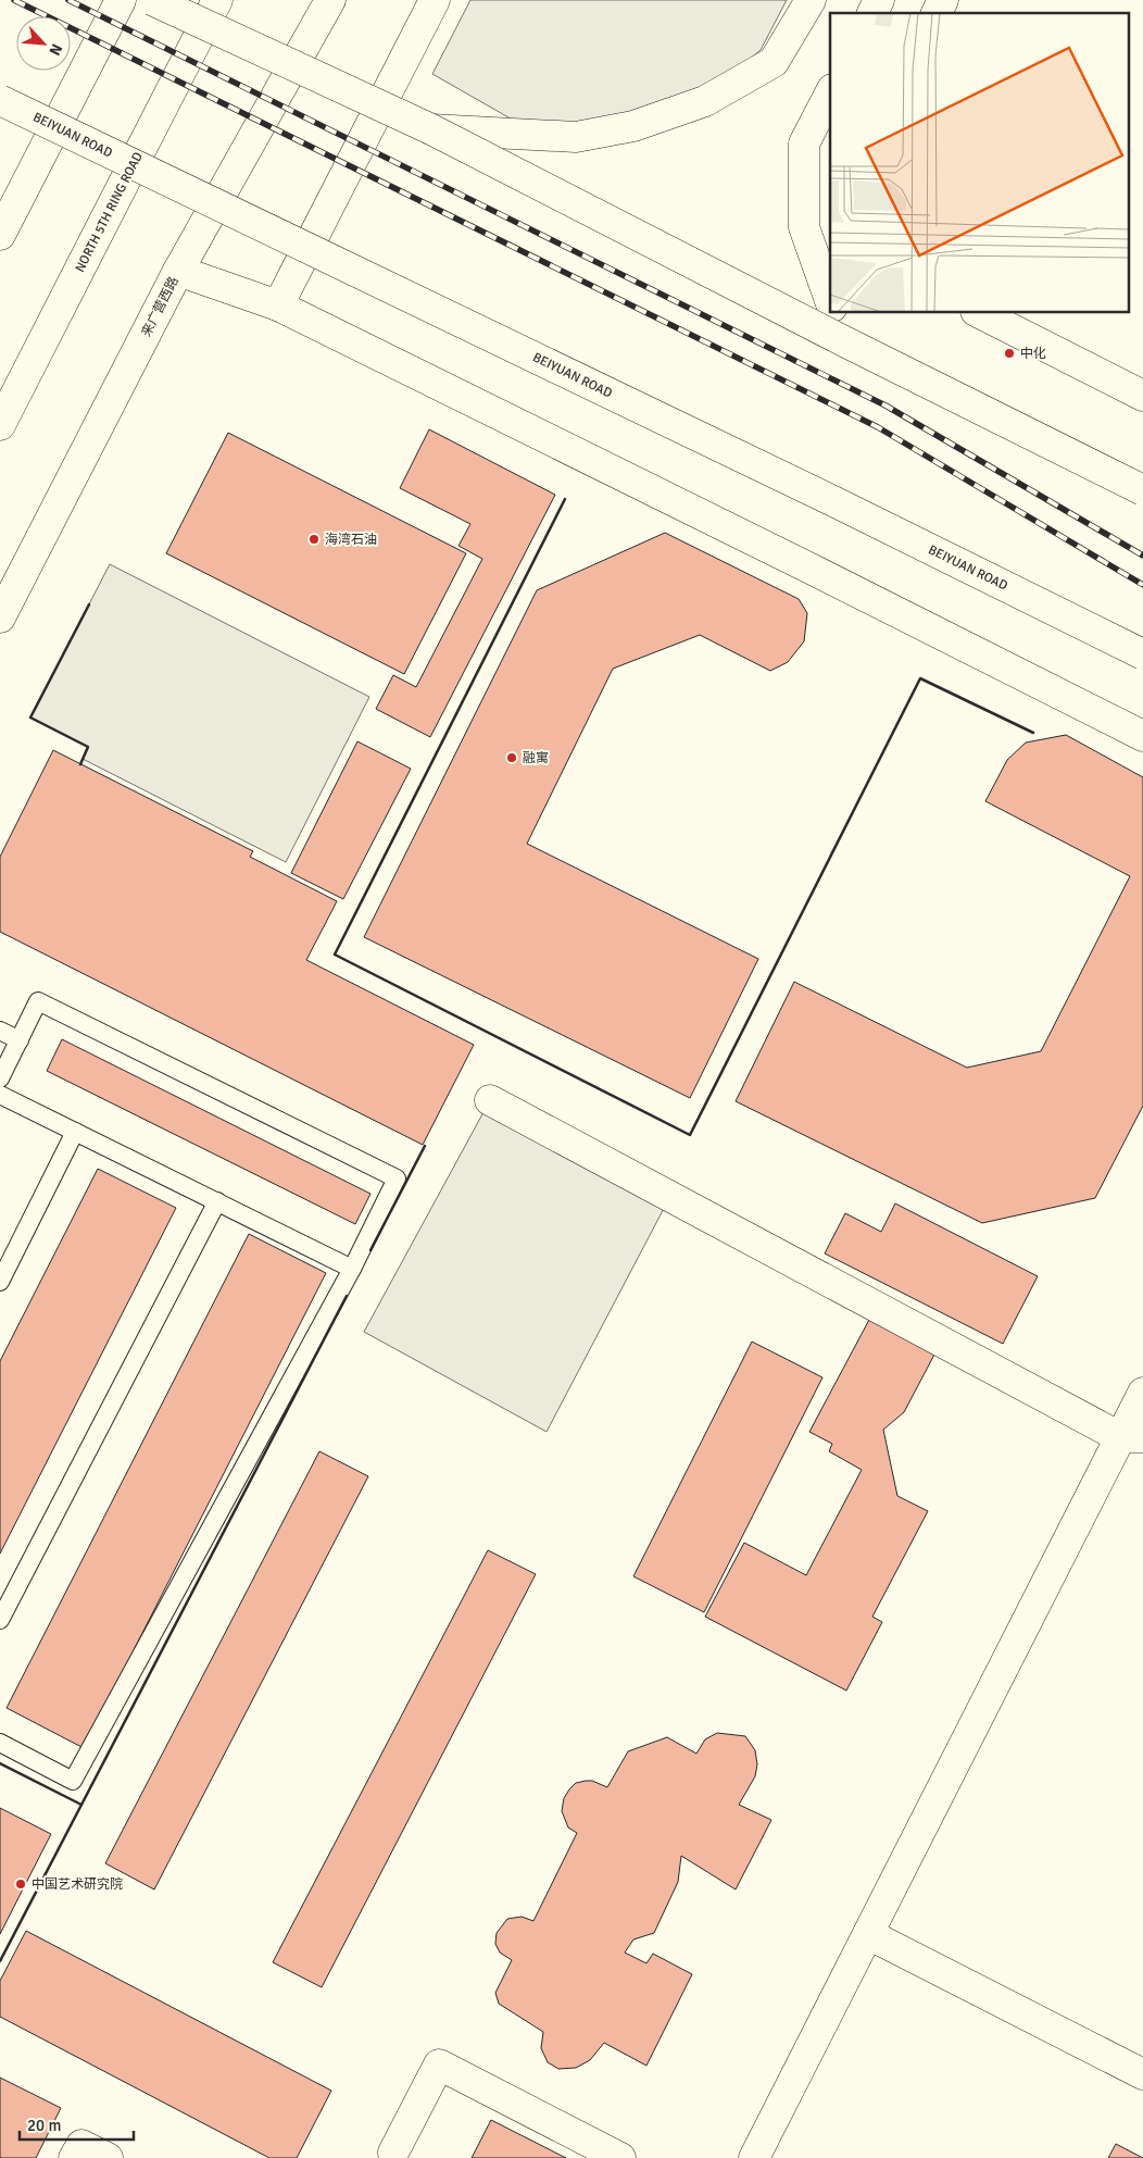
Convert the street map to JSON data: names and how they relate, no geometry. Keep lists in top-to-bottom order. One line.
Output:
{"streets":{"main road":["BEIYUAN ROAD","NORTH 5TH RING ROAD","来广营西路"]},"places":["中化","海湾石油","融寓","中国艺术研究院"],"scale_bar":"20 m","north":"bottom right"}
